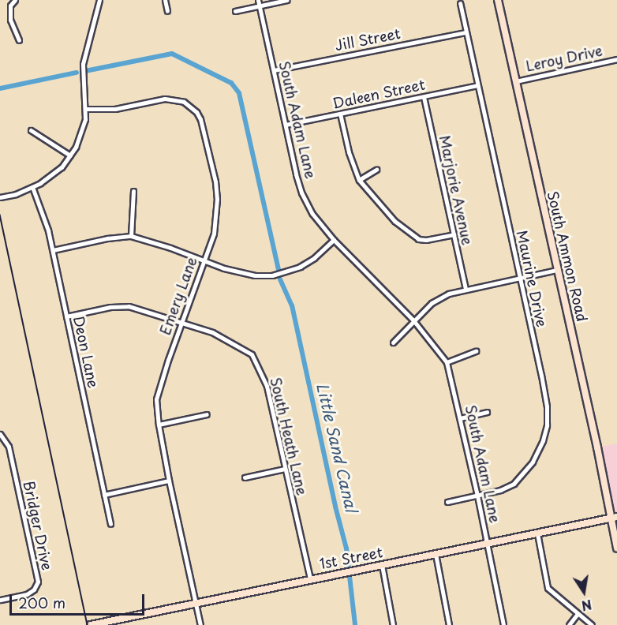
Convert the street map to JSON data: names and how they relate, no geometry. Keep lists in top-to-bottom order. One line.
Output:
{"streets":{"main road":["South Ammon Road","1st Street"],"street":["Jill Street","Leroy Drive","Daleen Street","South Adam Lane","Marjorie Avenue","Maurine Drive","Emery Lane","Deon Lane","South Heath Lane","Bridger Drive"]},"crossings":[["Jill Street","South Adam Lane"],["Jill Street","Maurine Drive"],["Leroy Drive","South Ammon Road"],["Daleen Street","South Adam Lane"],["Daleen Street","Marjorie Avenue"],["Daleen Street","Maurine Drive"],["South Adam Lane","Maurine Drive"],["South Adam Lane","1st Street"],["South Ammon Road","1st Street"],["Emery Lane","South Heath Lane"],["Emery Lane","1st Street"],["Deon Lane","South Heath Lane"],["South Heath Lane","1st Street"]],"water":["Little Sand Canal"],"scale_bar":"200 m","north":"bottom"}
